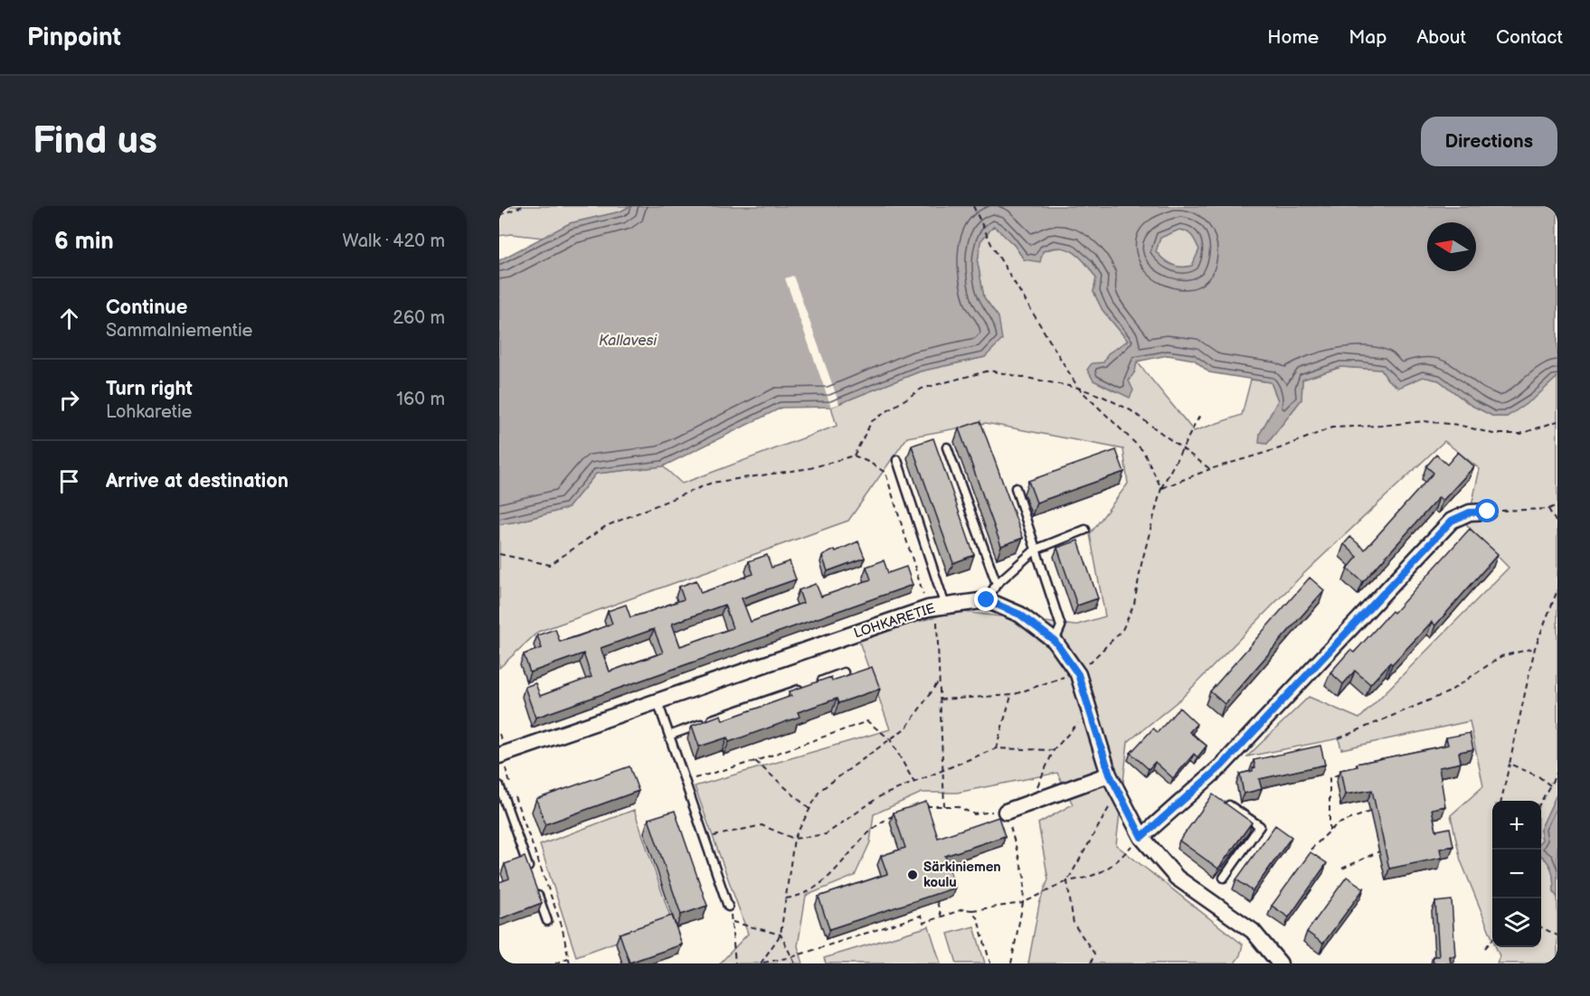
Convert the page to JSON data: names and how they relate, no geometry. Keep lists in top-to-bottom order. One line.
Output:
{"streets":{"street":["LOHKARETIE"]},"water":["Kallavesi"],"places":["Särkiniemen koulu"],"north":"left","page":{"header":"Pinpoint","nav":["Home","Map","About","Contact"],"buttons":"Directions","title":"Find us","heading":["6 min","Walk · 420 m"],"list":[["Continue","Sammalniementie","260 m"],["Turn right","Lohkaretie","160 m"],"Arrive at destination"],"map_buttons":["+","−"]}}
